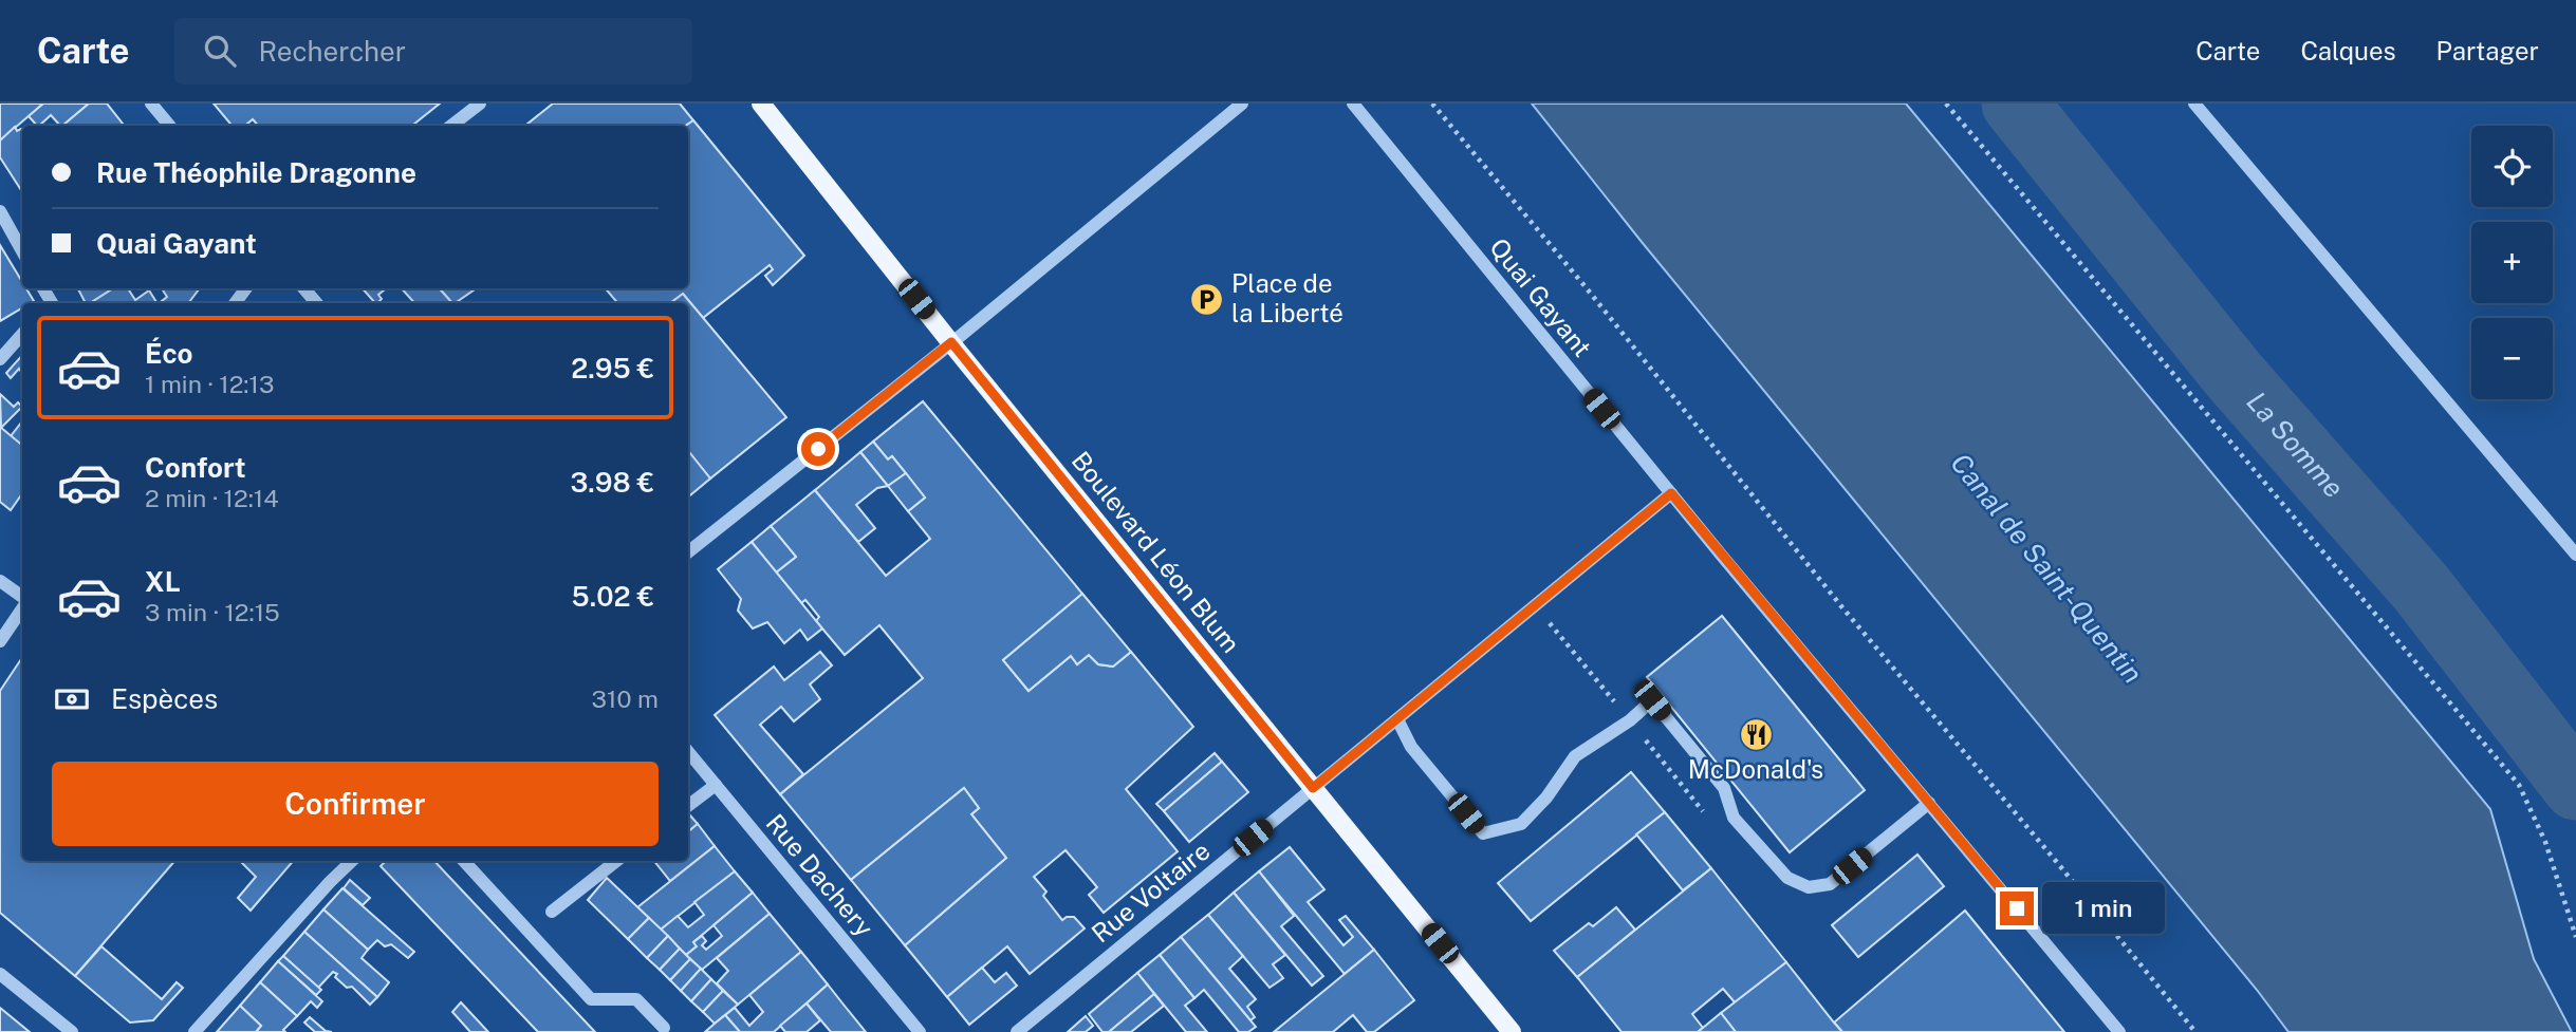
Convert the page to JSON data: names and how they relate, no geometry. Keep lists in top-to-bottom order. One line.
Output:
{"streets":{"main road":["Boulevard Léon Blum"],"street":["Quai Gayant","Rue Dachery","Rue Voltaire"]},"crossings":[["Boulevard Léon Blum","Rue Voltaire"]],"water":["La Somme","Canal de Saint-Quentin"],"places":{"parking":["Place de la Liberté"],"restaurant":["McDonald's"]},"page":{"header":"Carte","search":"Rechercher","nav":["Carte","Calques","Partager"],"map_buttons":["+","−"],"banner":["Rue Théophile Dragonne","Quai Gayant"],"list":[{"name":"Éco","note":"1 min · 12:13","value":"2.95 €"},{"name":"Confort","note":"2 min · 12:14","value":"3.98 €"},{"name":"XL","note":"3 min · 12:15","value":"5.02 €"}],"pay":["Espèces","310 m"],"buttons":"Confirmer","bubble":"1 min"}}
